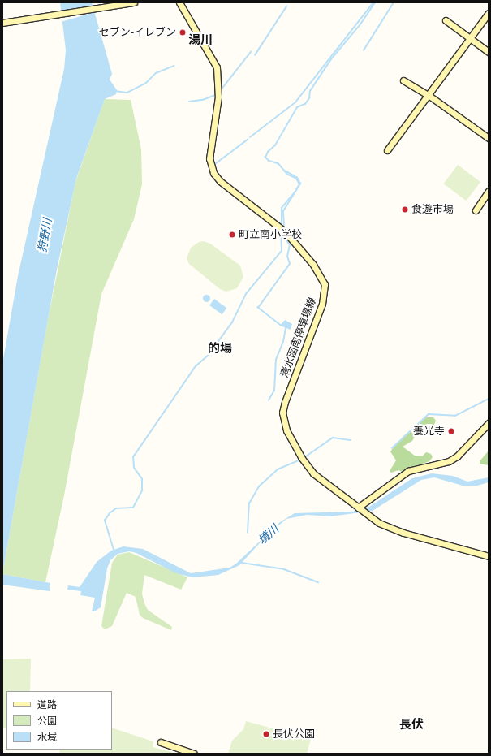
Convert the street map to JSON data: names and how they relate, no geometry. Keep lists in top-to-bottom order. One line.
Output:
{"streets":{"main road":["清水函南停車場線"]},"districts":["湯川","的場","長伏"],"water":["狩野川","境川"],"places":["セブン-イレブン","食遊市場","町立南小学校","養光寺","長伏公園"],"legend":["道路","公園","水域"]}
